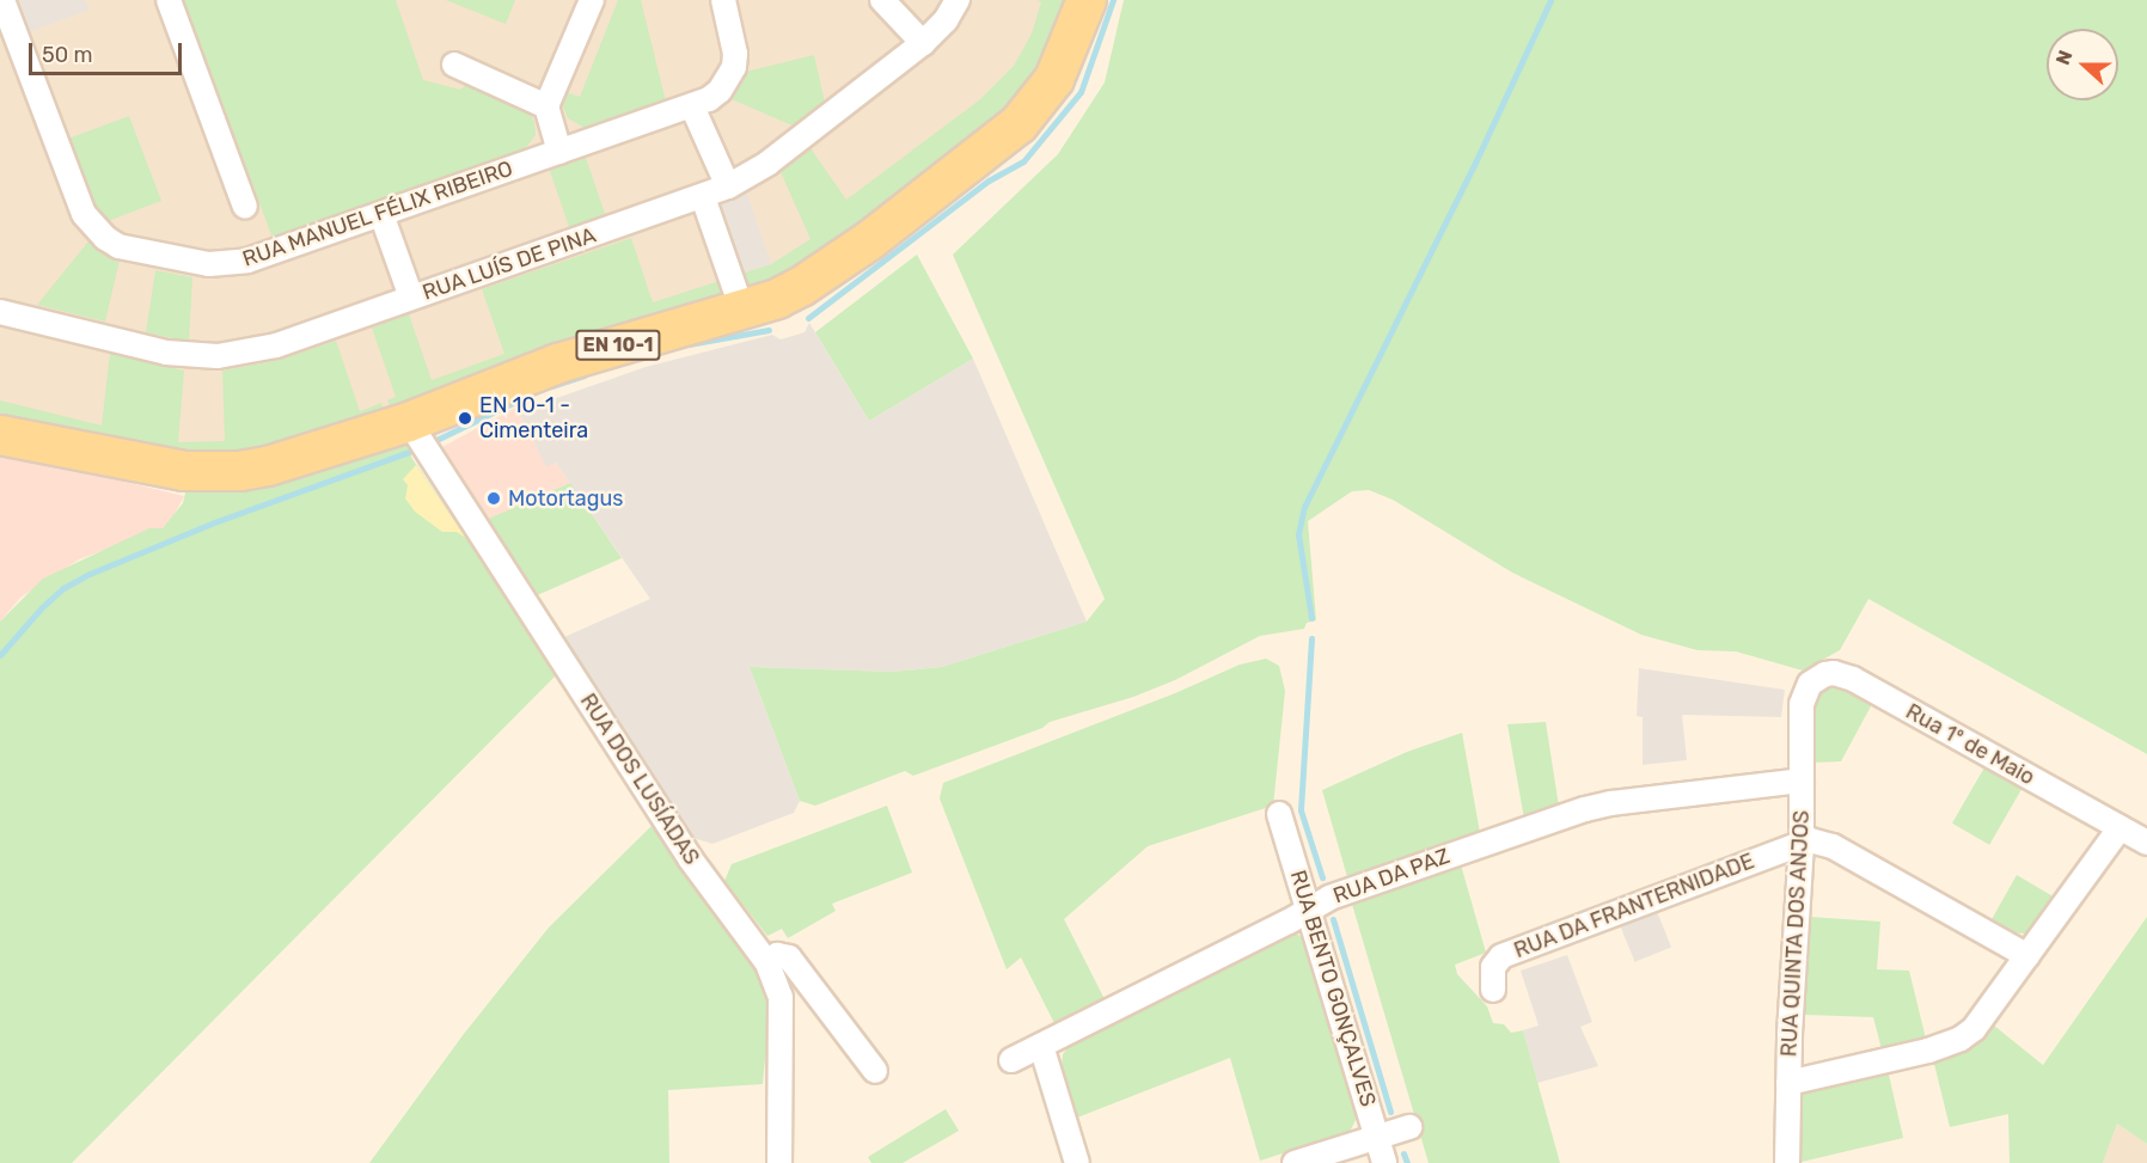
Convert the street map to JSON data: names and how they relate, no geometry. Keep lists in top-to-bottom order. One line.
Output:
{"streets":{"main road":["EN 10-1"],"street":["RUA MANUEL FÉLIX RIBEIRO","RUA LUÍS DE PINA","Rua 1º de Maio","RUA DOS LUSÍADAS","RUA DA PAZ","RUA DA FRANTERNIDADE","RUA QUINTA DOS ANJOS","RUA BENTO GONÇALVES"]},"crossings":[["EN 10-1","RUA DOS LUSÍADAS"],["Rua 1º de Maio","RUA QUINTA DOS ANJOS"],["RUA DA PAZ","RUA QUINTA DOS ANJOS"],["RUA DA PAZ","RUA BENTO GONÇALVES"],["RUA DA FRANTERNIDADE","RUA QUINTA DOS ANJOS"]],"places":["EN 10-1 - Cimenteira","Motortagus"],"scale_bar":"50 m","north":"left"}
